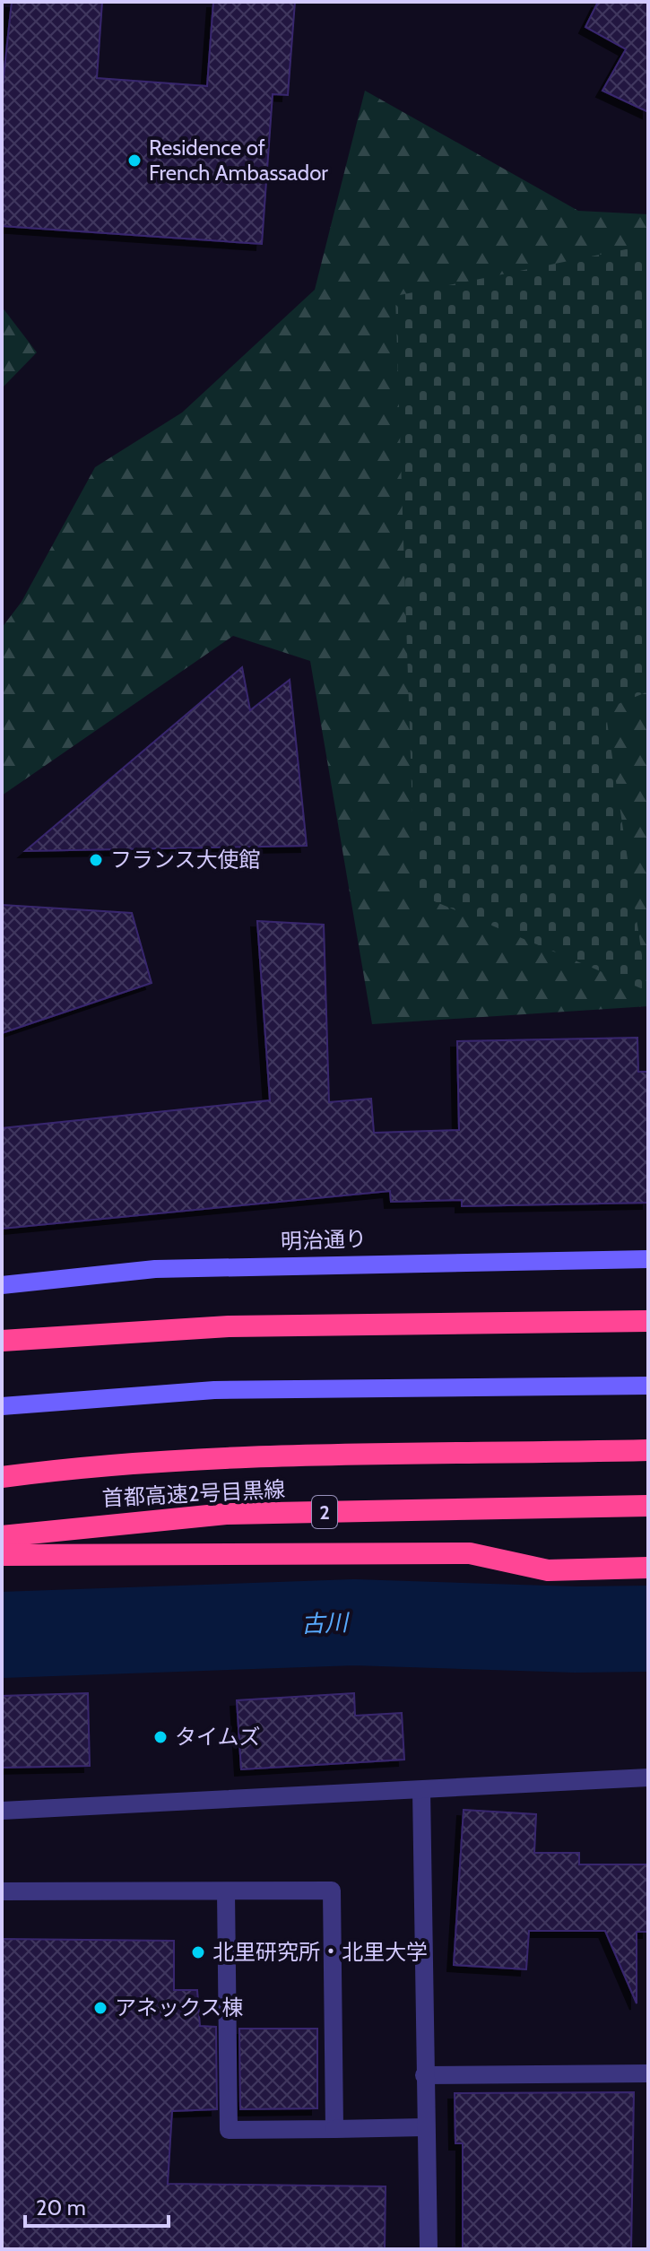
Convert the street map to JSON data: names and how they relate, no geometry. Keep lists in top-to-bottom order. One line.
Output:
{"streets":{"highway":["首都高速2号目黒線","2"],"main road":["明治通り"]},"water":["古川"],"places":["Residence of French Ambassador","フランス大使館","タイムズ","北里研究所・北里大学","アネックス棟"],"scale_bar":"20 m"}
